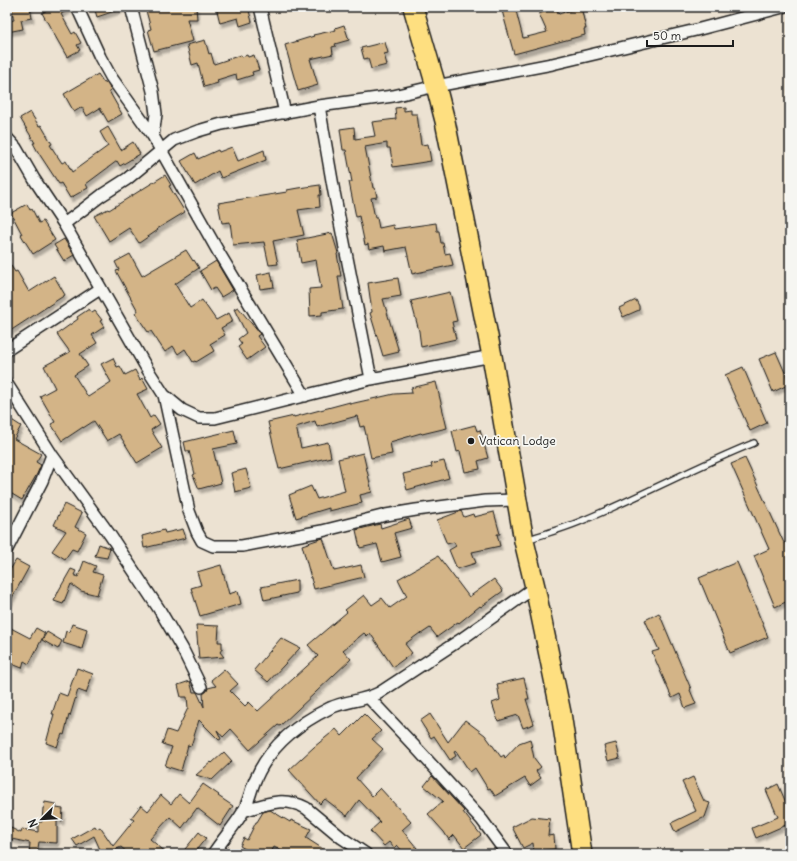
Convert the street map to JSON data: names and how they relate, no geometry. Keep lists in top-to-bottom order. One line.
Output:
{"places":["Vatican Lodge"],"scale_bar":"50 m","north":"bottom left"}
